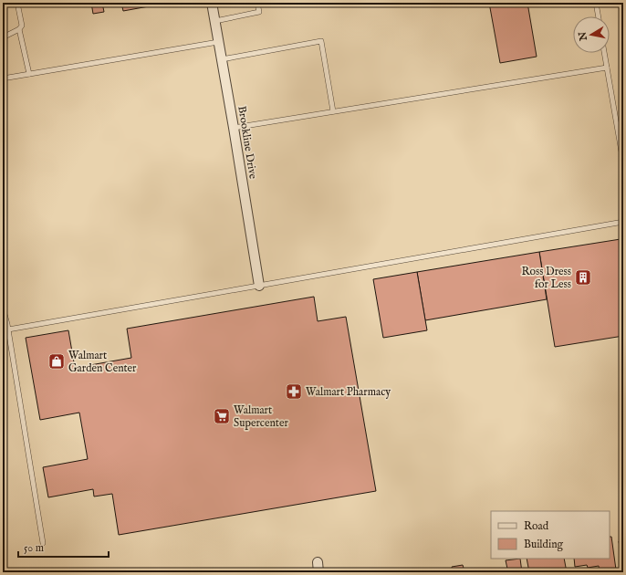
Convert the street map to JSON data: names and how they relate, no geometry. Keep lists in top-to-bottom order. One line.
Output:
{"streets":{"street":["Brookline Drive"]},"places":{"building":["Ross Dress for Less"],"shop":["Walmart Garden Center"],"pharmacy":["Walmart Pharmacy"],"supermarket":["Walmart Supercenter"]},"legend":["Road","Building"],"scale_bar":"50 m","north":"left"}
